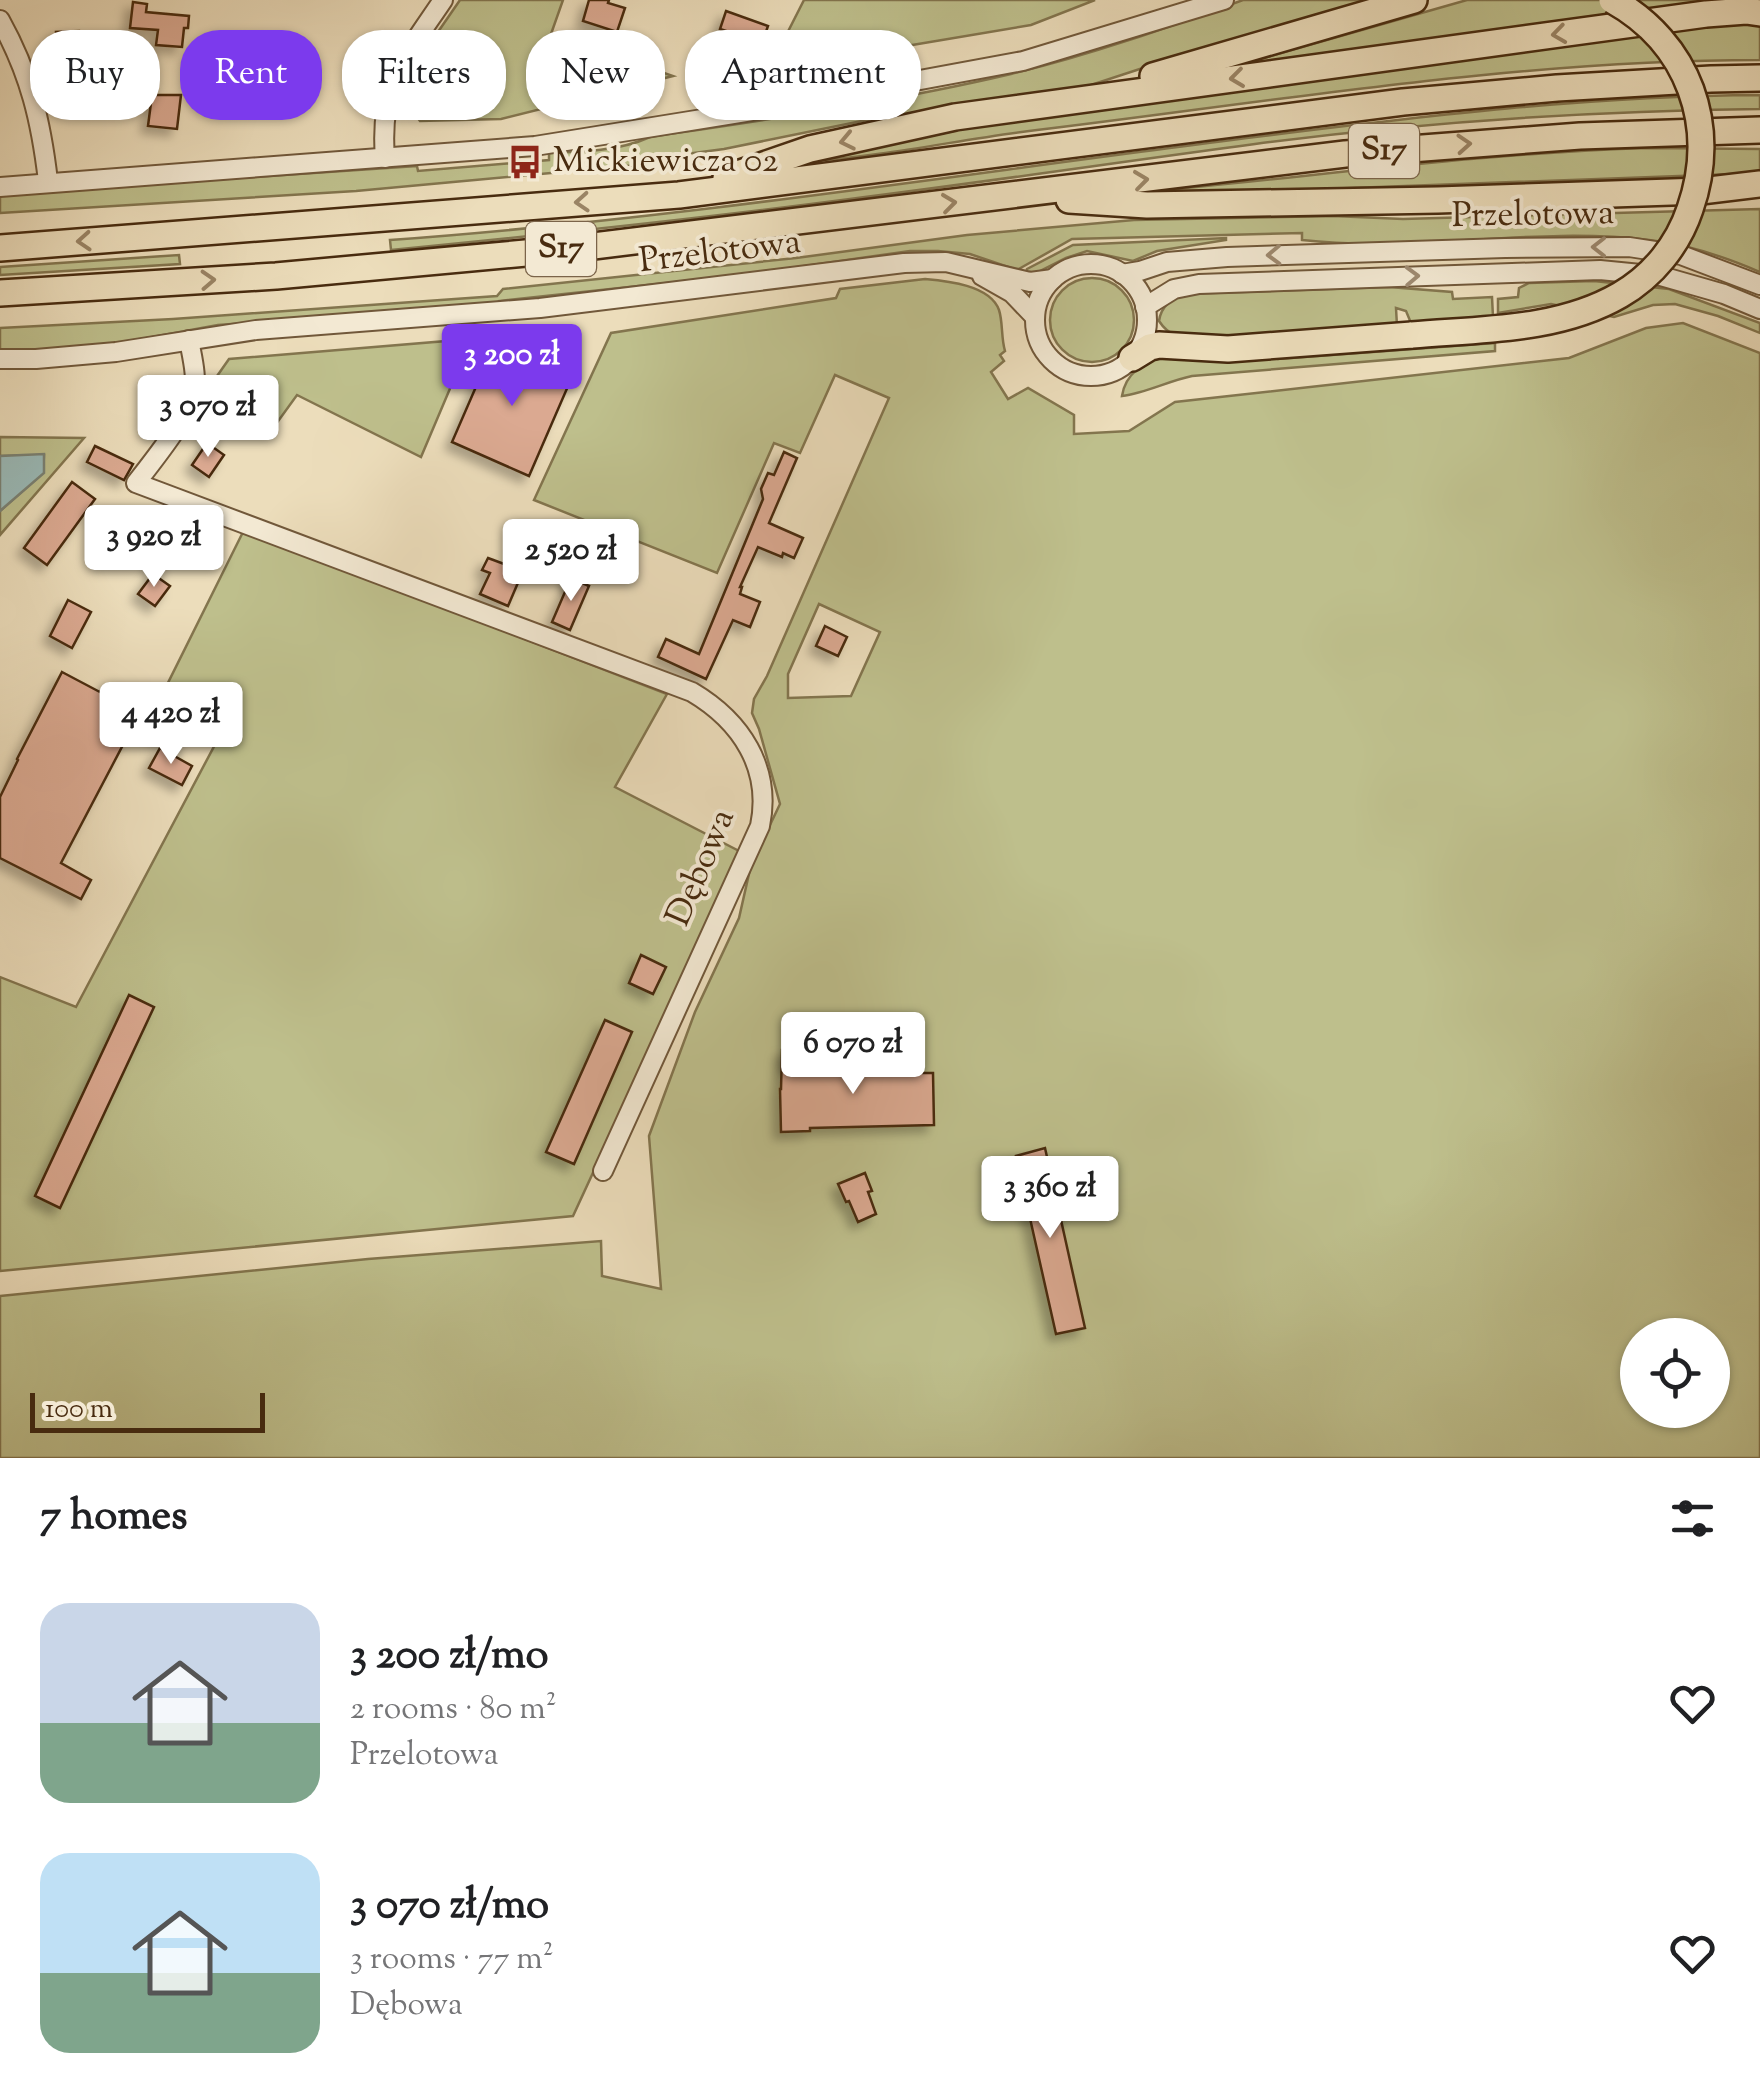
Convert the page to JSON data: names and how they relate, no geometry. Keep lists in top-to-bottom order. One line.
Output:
{"streets":{"highway":["S17"],"street":["Przelotowa","Dębowa"]},"crossings":[["Przelotowa","Dębowa"]],"places":{"bus stop":["Mickiewicza 02"]},"scale_bar":"100 m","page":{"chip":["Buy","Rent","Filters","New","Apartment"],"price":["3 200 zł","3 070 zł","3 920 zł","2 520 zł","4 420 zł","6 070 zł","3 360 zł"],"scale":"100 m","heading":"7 homes","list":[{"name":"3 200 zł/mo","note":"2 rooms · 80 m² · Przelotowa"},{"name":"3 070 zł/mo","note":"3 rooms · 77 m² · Dębowa"}]}}
